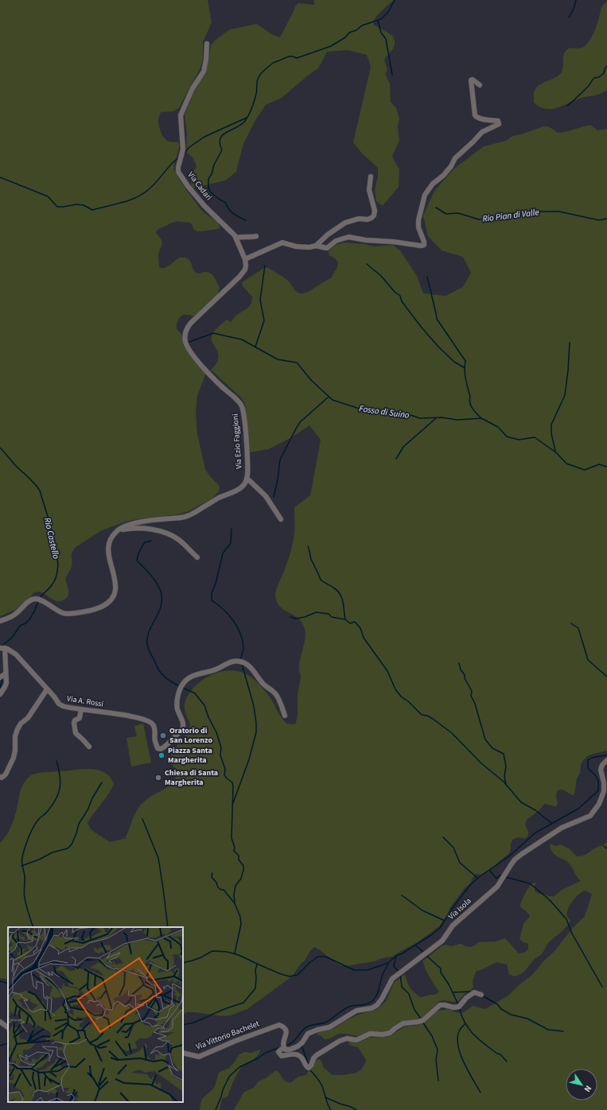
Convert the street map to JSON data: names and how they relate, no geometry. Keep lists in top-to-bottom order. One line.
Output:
{"streets":{"street":["Via Cadari","Via Ezio Faggioni","Via A. Rossi","Via Isola","Via Vittorio Bachelet"]},"crossings":[["Via Cadari","Via Ezio Faggioni"],["Via Isola","Via Vittorio Bachelet"]],"water":["Rio Pian di Valle","Fosso di Suino","Rio Castello"],"places":["Oratorio di San Lorenzo","Piazza Santa Margherita","Chiesa di Santa Margherita"],"north":"bottom right"}
